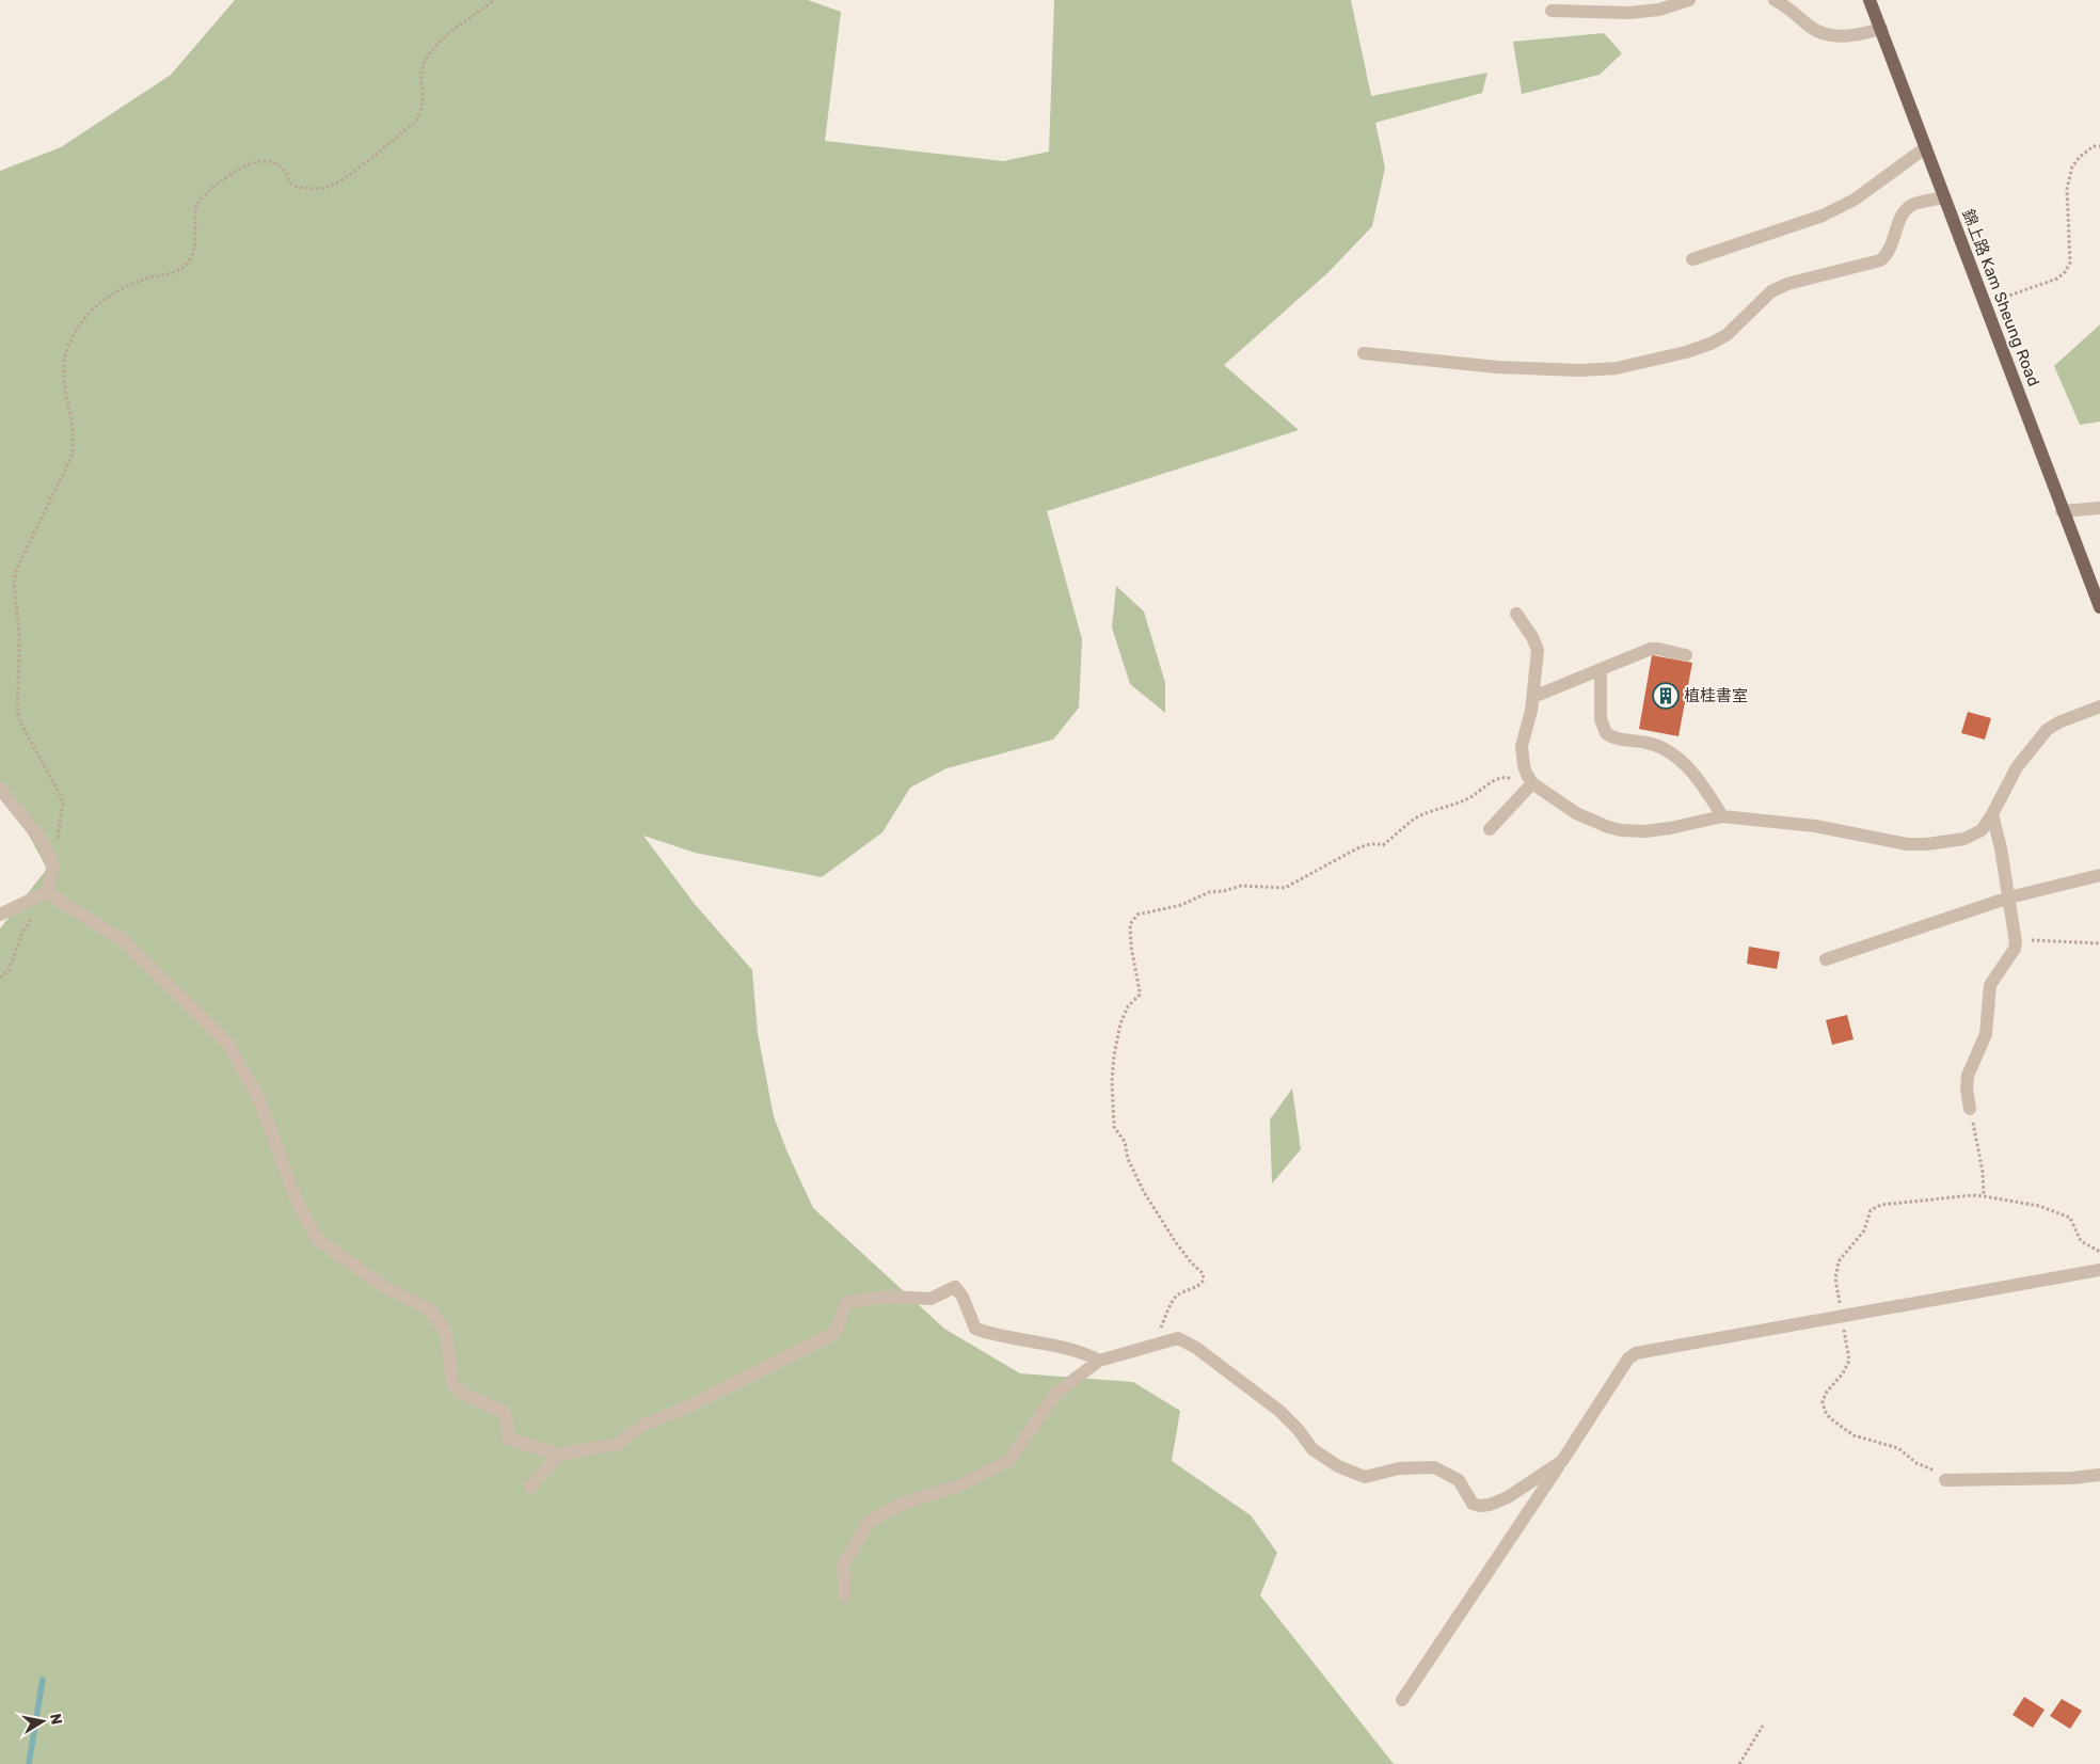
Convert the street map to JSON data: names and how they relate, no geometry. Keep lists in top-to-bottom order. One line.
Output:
{"streets":{"main road":["錦上路 Kam Sheung Road"]},"places":{"building":["植桂書室"]},"north":"right"}
